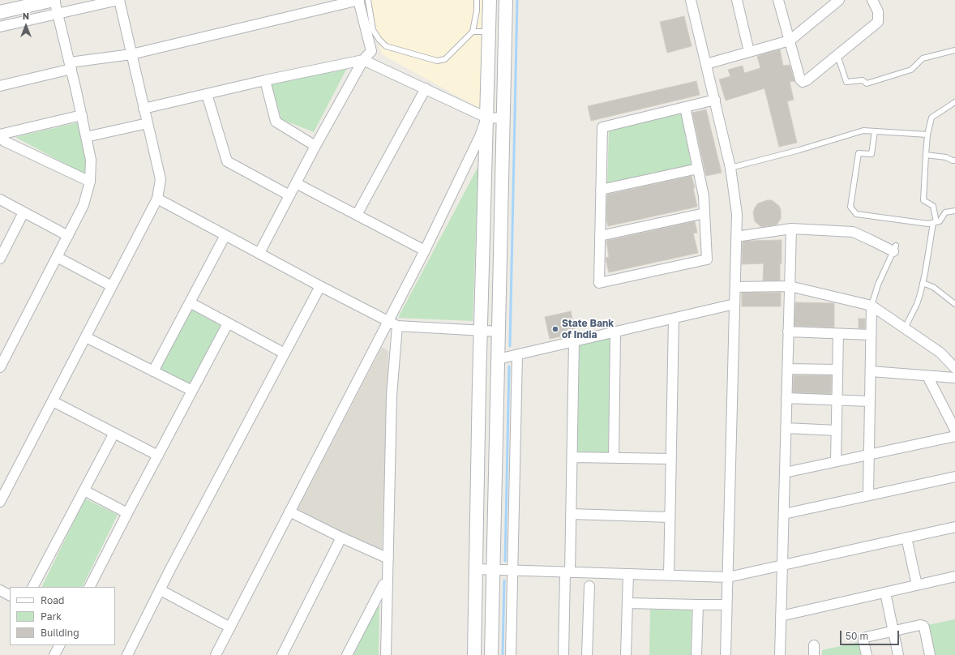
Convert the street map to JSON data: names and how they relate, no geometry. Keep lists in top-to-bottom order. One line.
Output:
{"places":["State Bank of India"],"legend":["Road","Park","Building"],"scale_bar":"50 m","north":"top"}
